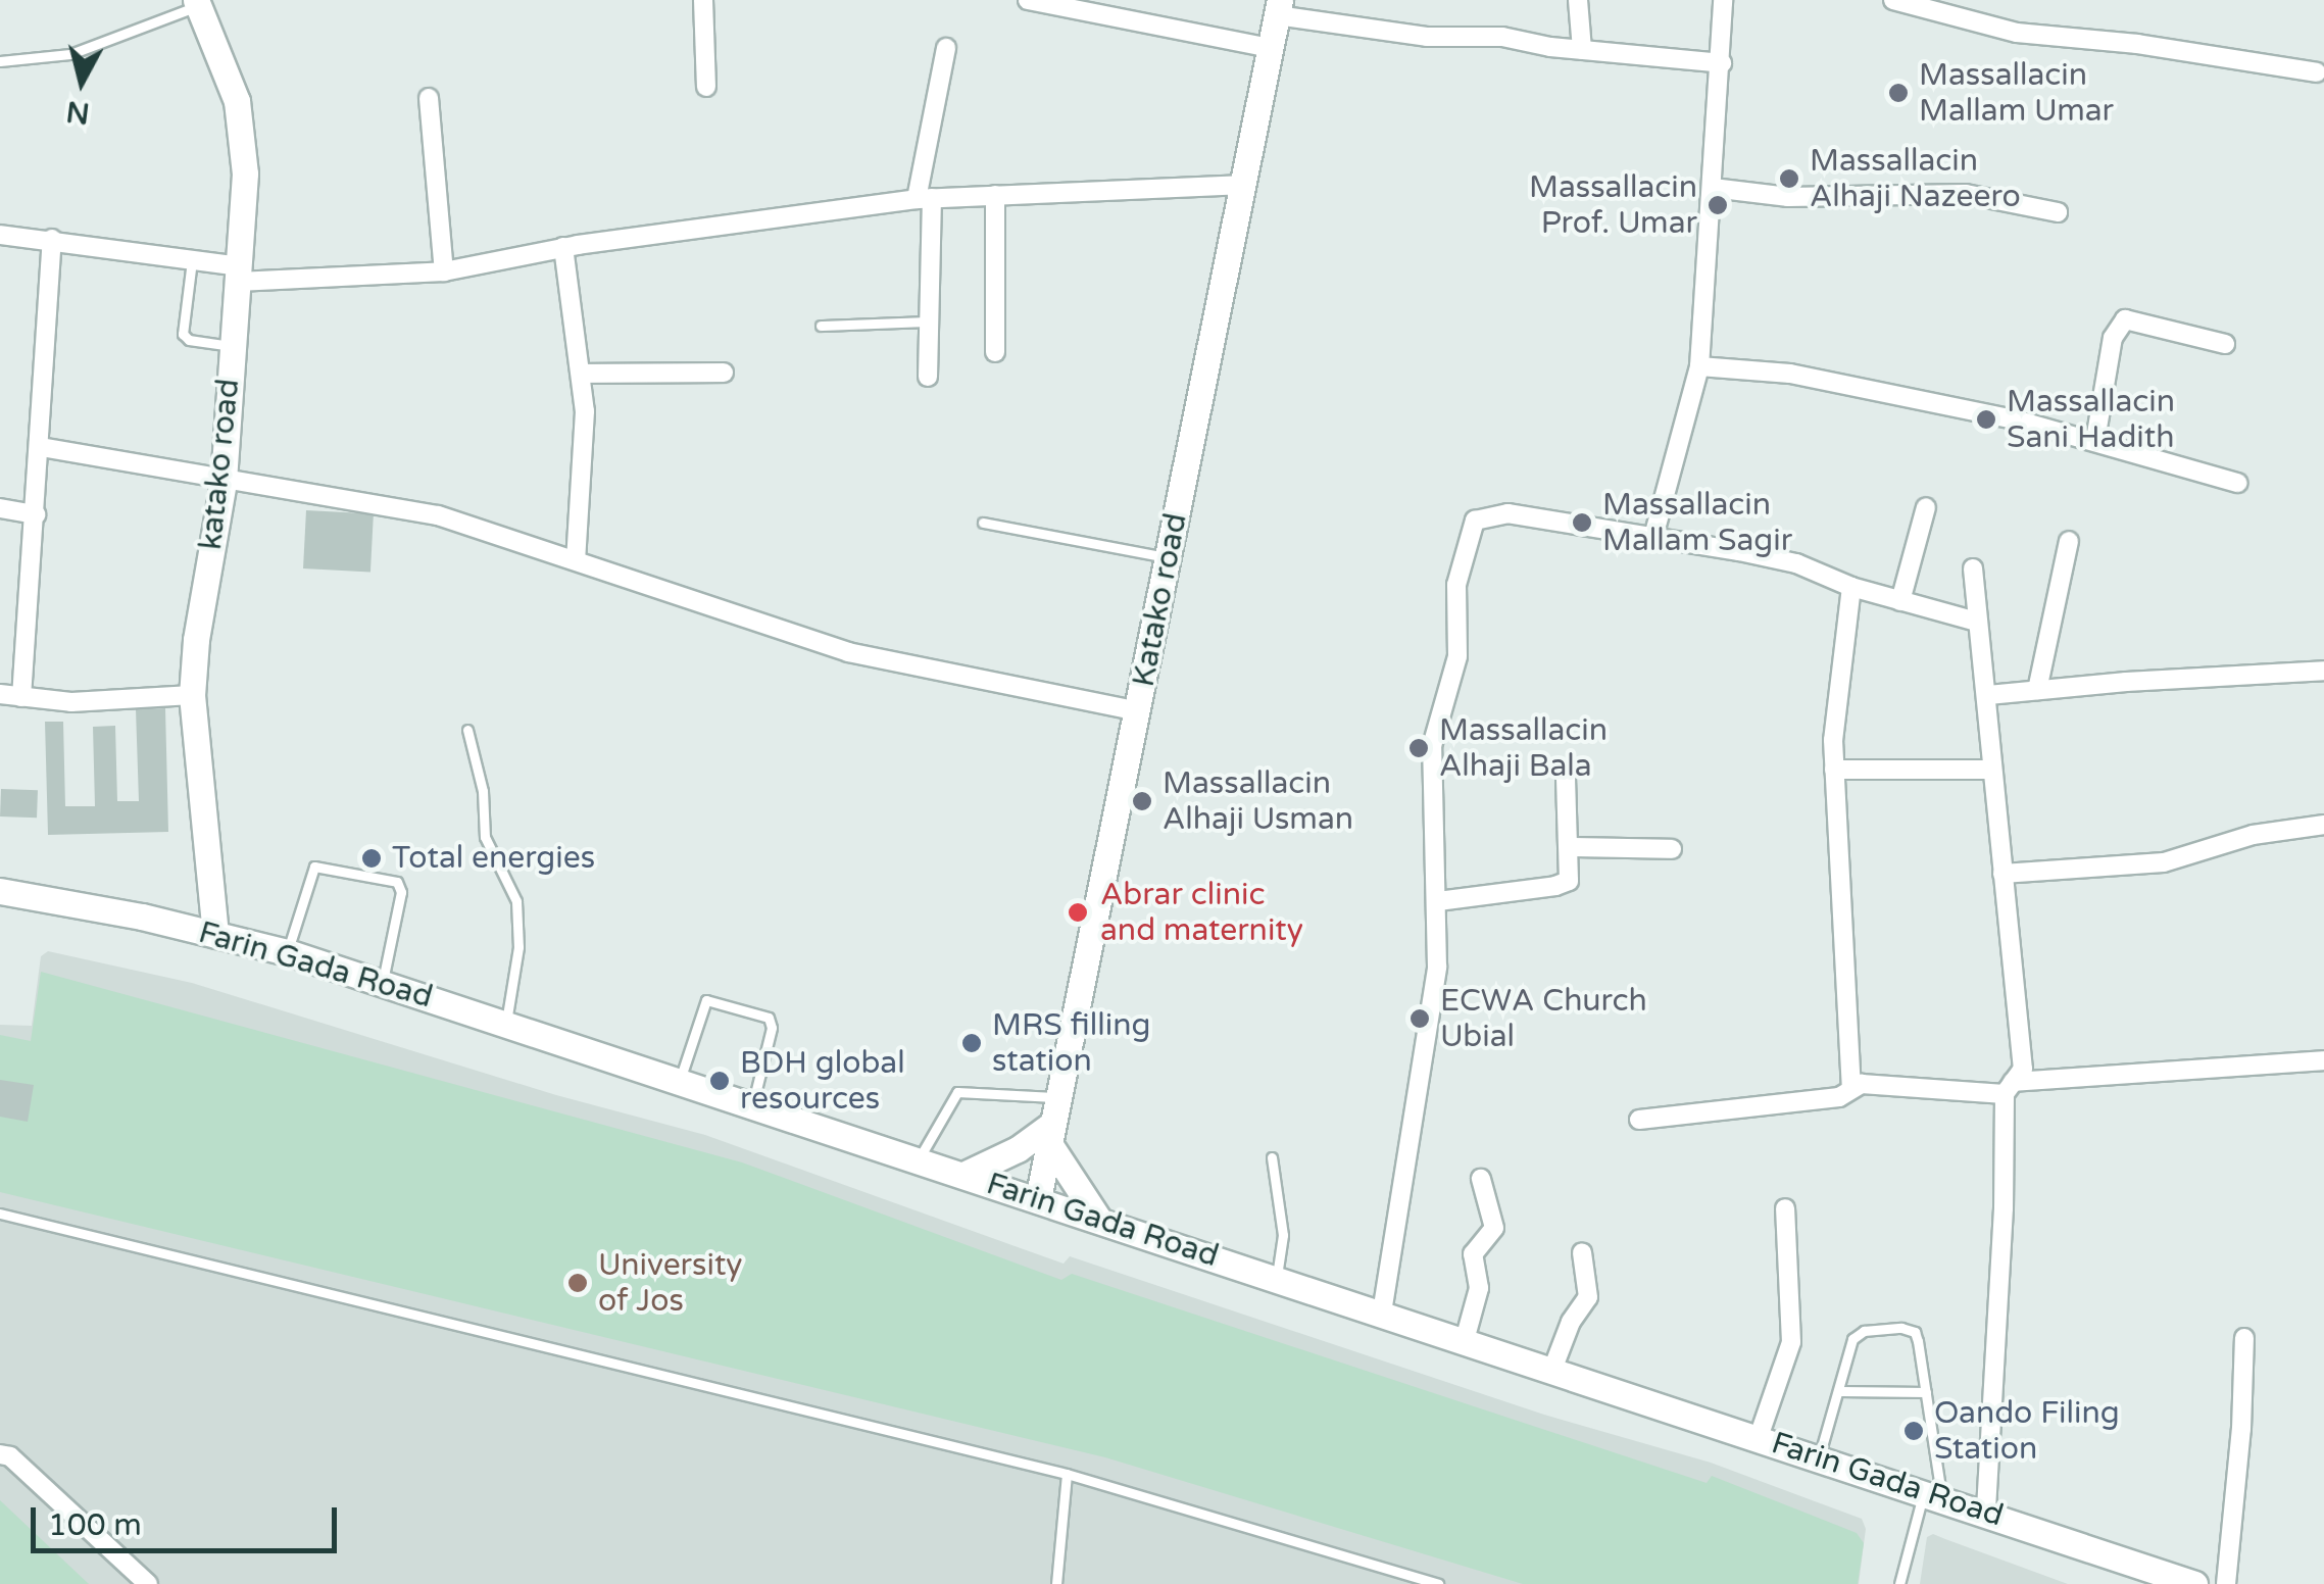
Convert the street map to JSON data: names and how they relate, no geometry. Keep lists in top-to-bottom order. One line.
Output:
{"streets":{"main road":["katako road","Katako road","Farin Gada Road"]},"crossings":[["katako road","Farin Gada Road"],["Katako road","Farin Gada Road"]],"places":["Massallacin Mallam Umar","Massallacin Alhaji Nazeero","Massallacin Prof. Umar","Massallacin Sani Hadith","Massallacin Mallam Sagir","Massallacin Alhaji Bala","Massallacin Alhaji Usman","Total energies","Abrar clinic and maternity","ECWA Church Ubial","MRS filling station","BDH global resources","University of Jos","Oando Filing Station"],"scale_bar":"100 m","north":"bottom"}
